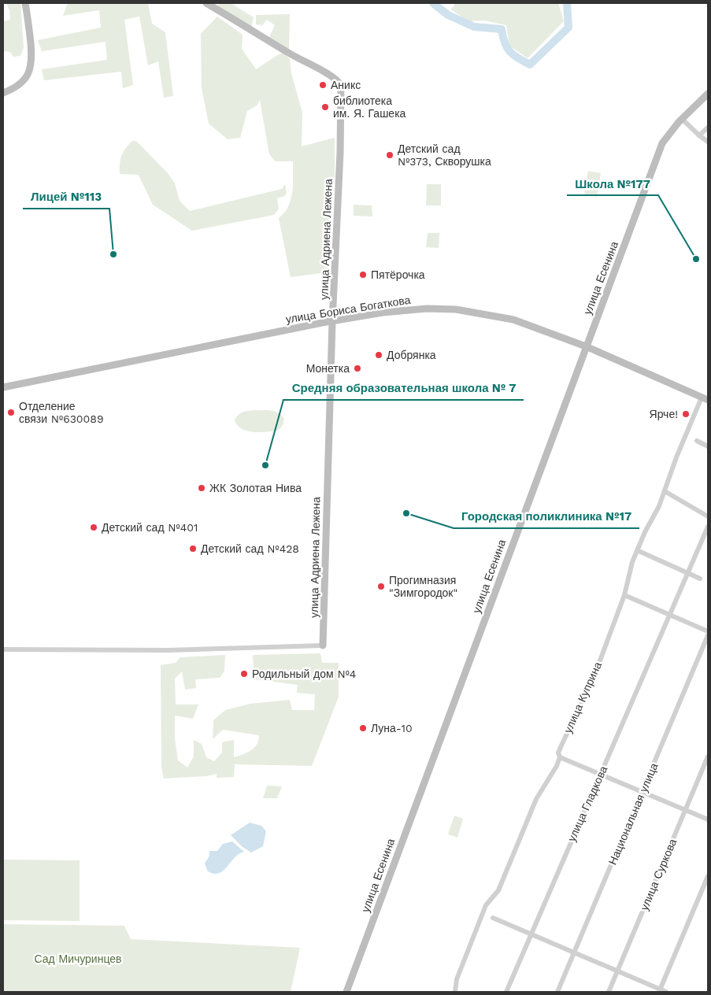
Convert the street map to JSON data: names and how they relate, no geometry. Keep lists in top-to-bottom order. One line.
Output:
{"streets":{"street":["улица Адриена Лежена","улица Есенина","улица Бориса Богаткова","улица Куприна","улица Гладкова","Национальная улица","улица Суркова"]},"crossings":[["улица Адриена Лежена","улица Бориса Богаткова"],["улица Есенина","улица Бориса Богаткова"],["улица Бориса Богаткова","улица Куприна"]],"parks":["Сад Мичуринцев"],"places":["Аникс","библиотека им. Я. Гашека","Детский сад №373, Скворушка","Лицей №113","Школа №177","Пятёрочка","Добрянка","Монетка","Отделение связи №630089","Ярче!","Средняя образовательная школа № 7","ЖК Золотая Нива","Городская поликлиника №17","Детский сад №401","Детский сад №428","Прогимназия \"Зимгородок\"","Родильный дом №4","Луна-10"]}
